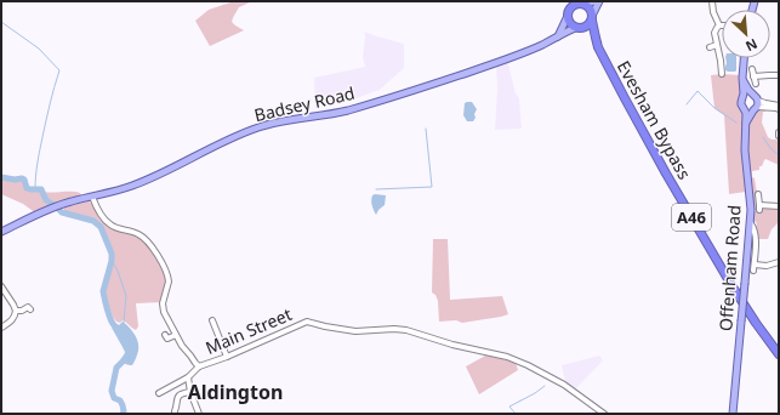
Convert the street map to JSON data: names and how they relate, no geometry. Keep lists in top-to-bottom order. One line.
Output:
{"streets":{"highway":["Evesham Bypass","A46"],"main road":["Badsey Road","Offenham Road"],"street":["Main Street"]},"crossings":[["Badsey Road","Evesham Bypass"]],"districts":["Aldington"],"north":"bottom right"}
